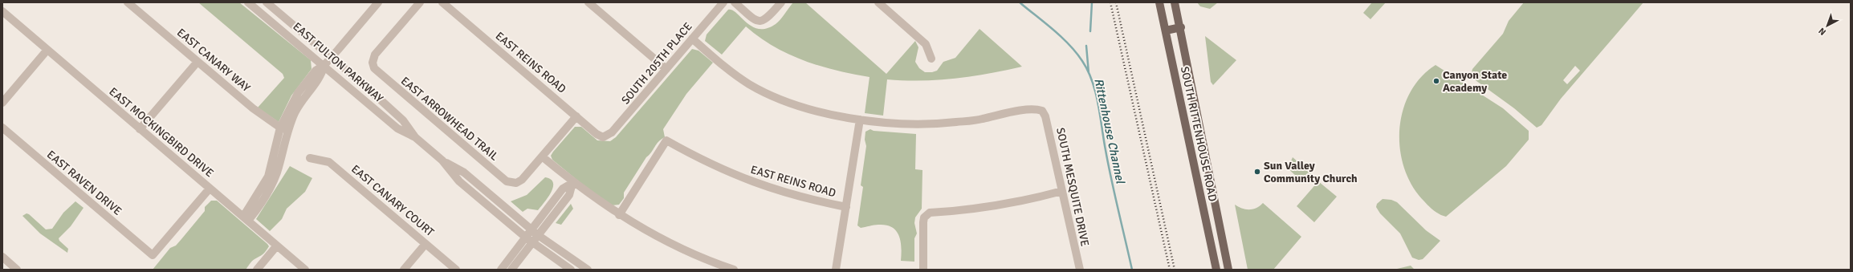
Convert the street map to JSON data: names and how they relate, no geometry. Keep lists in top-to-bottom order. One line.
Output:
{"streets":{"main road":["SOUTH RITTENHOUSE ROAD"],"street":["EAST CANARY WAY","EAST FULTON PARKWAY","EAST REINS ROAD","SOUTH 205TH PLACE","EAST ARROWHEAD TRAIL","EAST MOCKINGBIRD DRIVE","EAST RAVEN DRIVE","SOUTH MESQUITE DRIVE","EAST CANARY COURT"]},"crossings":[["EAST REINS ROAD","SOUTH 205TH PLACE"],["EAST MOCKINGBIRD DRIVE","EAST RAVEN DRIVE"]],"water":["Rittenhouse Channel"],"places":["Canyon State Academy","Sun Valley Community Church"],"north":"bottom left"}
